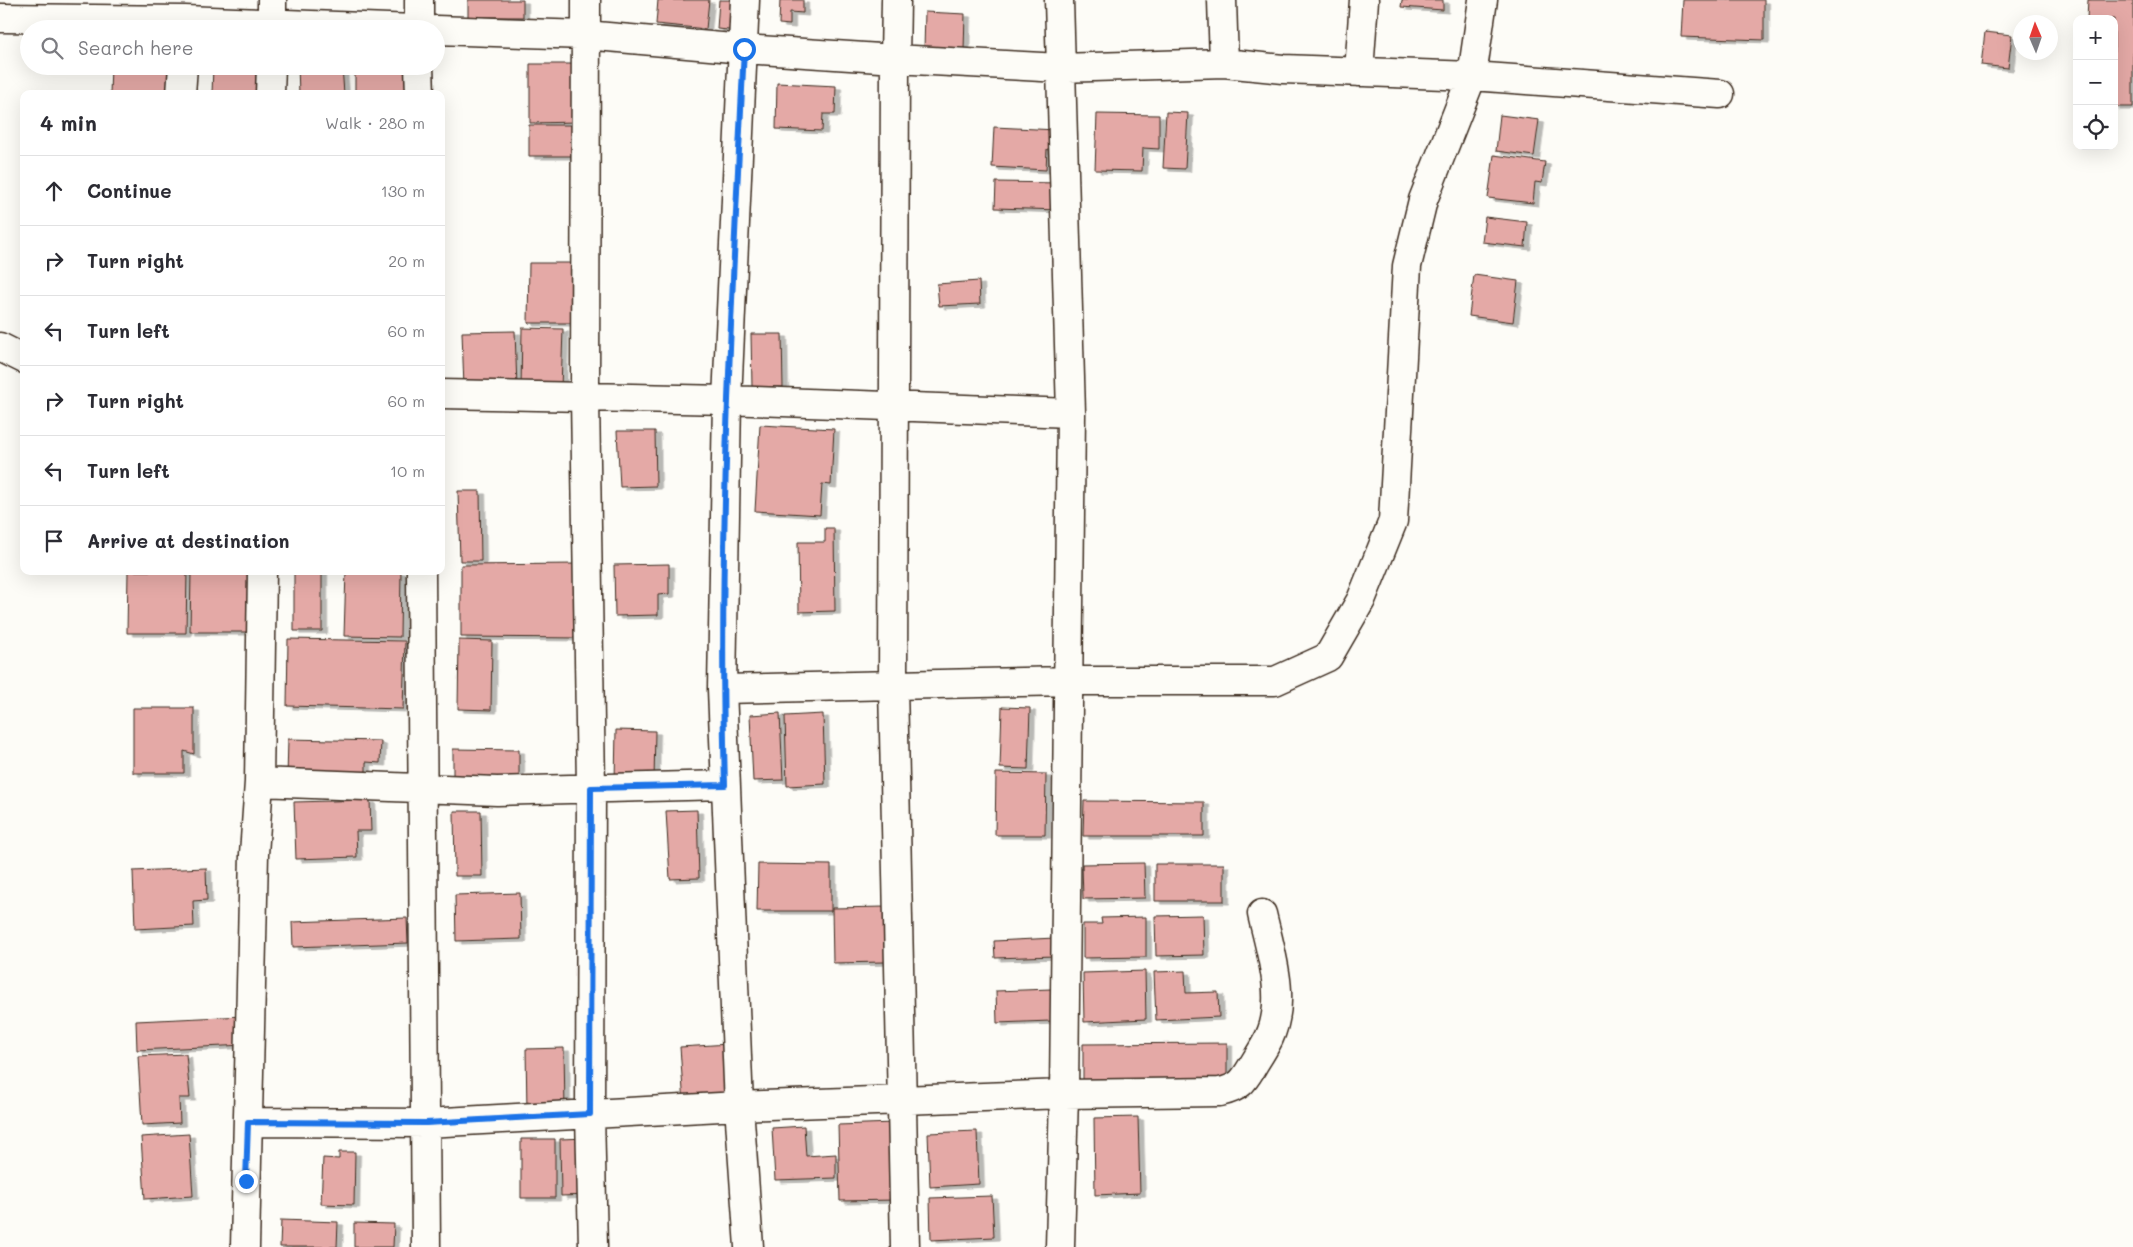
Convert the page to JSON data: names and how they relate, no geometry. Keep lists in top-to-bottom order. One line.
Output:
{"north":"top","page":{"map_buttons":["+","−"],"search":"Search here","heading":["4 min","Walk · 280 m"],"list":[["Continue","130 m"],["Turn right","20 m"],["Turn left","60 m"],["Turn right","60 m"],["Turn left","10 m"],"Arrive at destination"]}}
